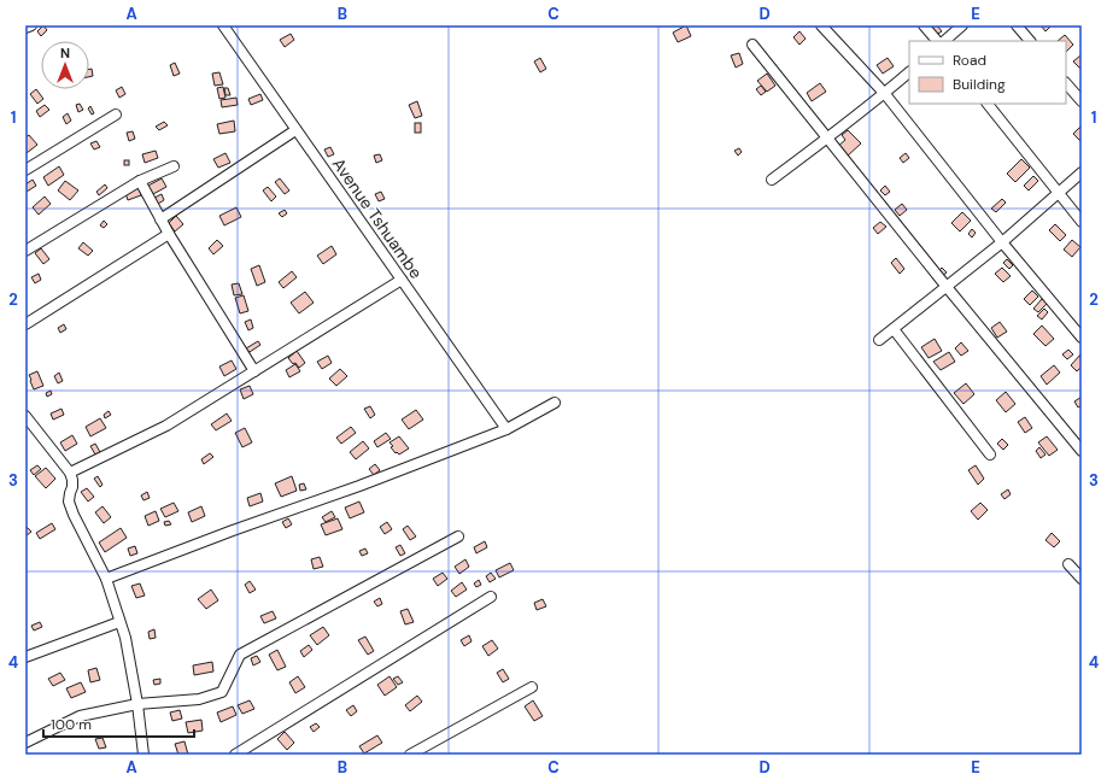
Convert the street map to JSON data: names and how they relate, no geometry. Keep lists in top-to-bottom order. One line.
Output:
{"streets":{"street":["Avenue Tshuambe"]},"legend":["Road","Building"],"scale_bar":"100 m","north":"top","grid":{"columns":["A","B","C","D","E"],"rows":["1","2","3","4"]}}
